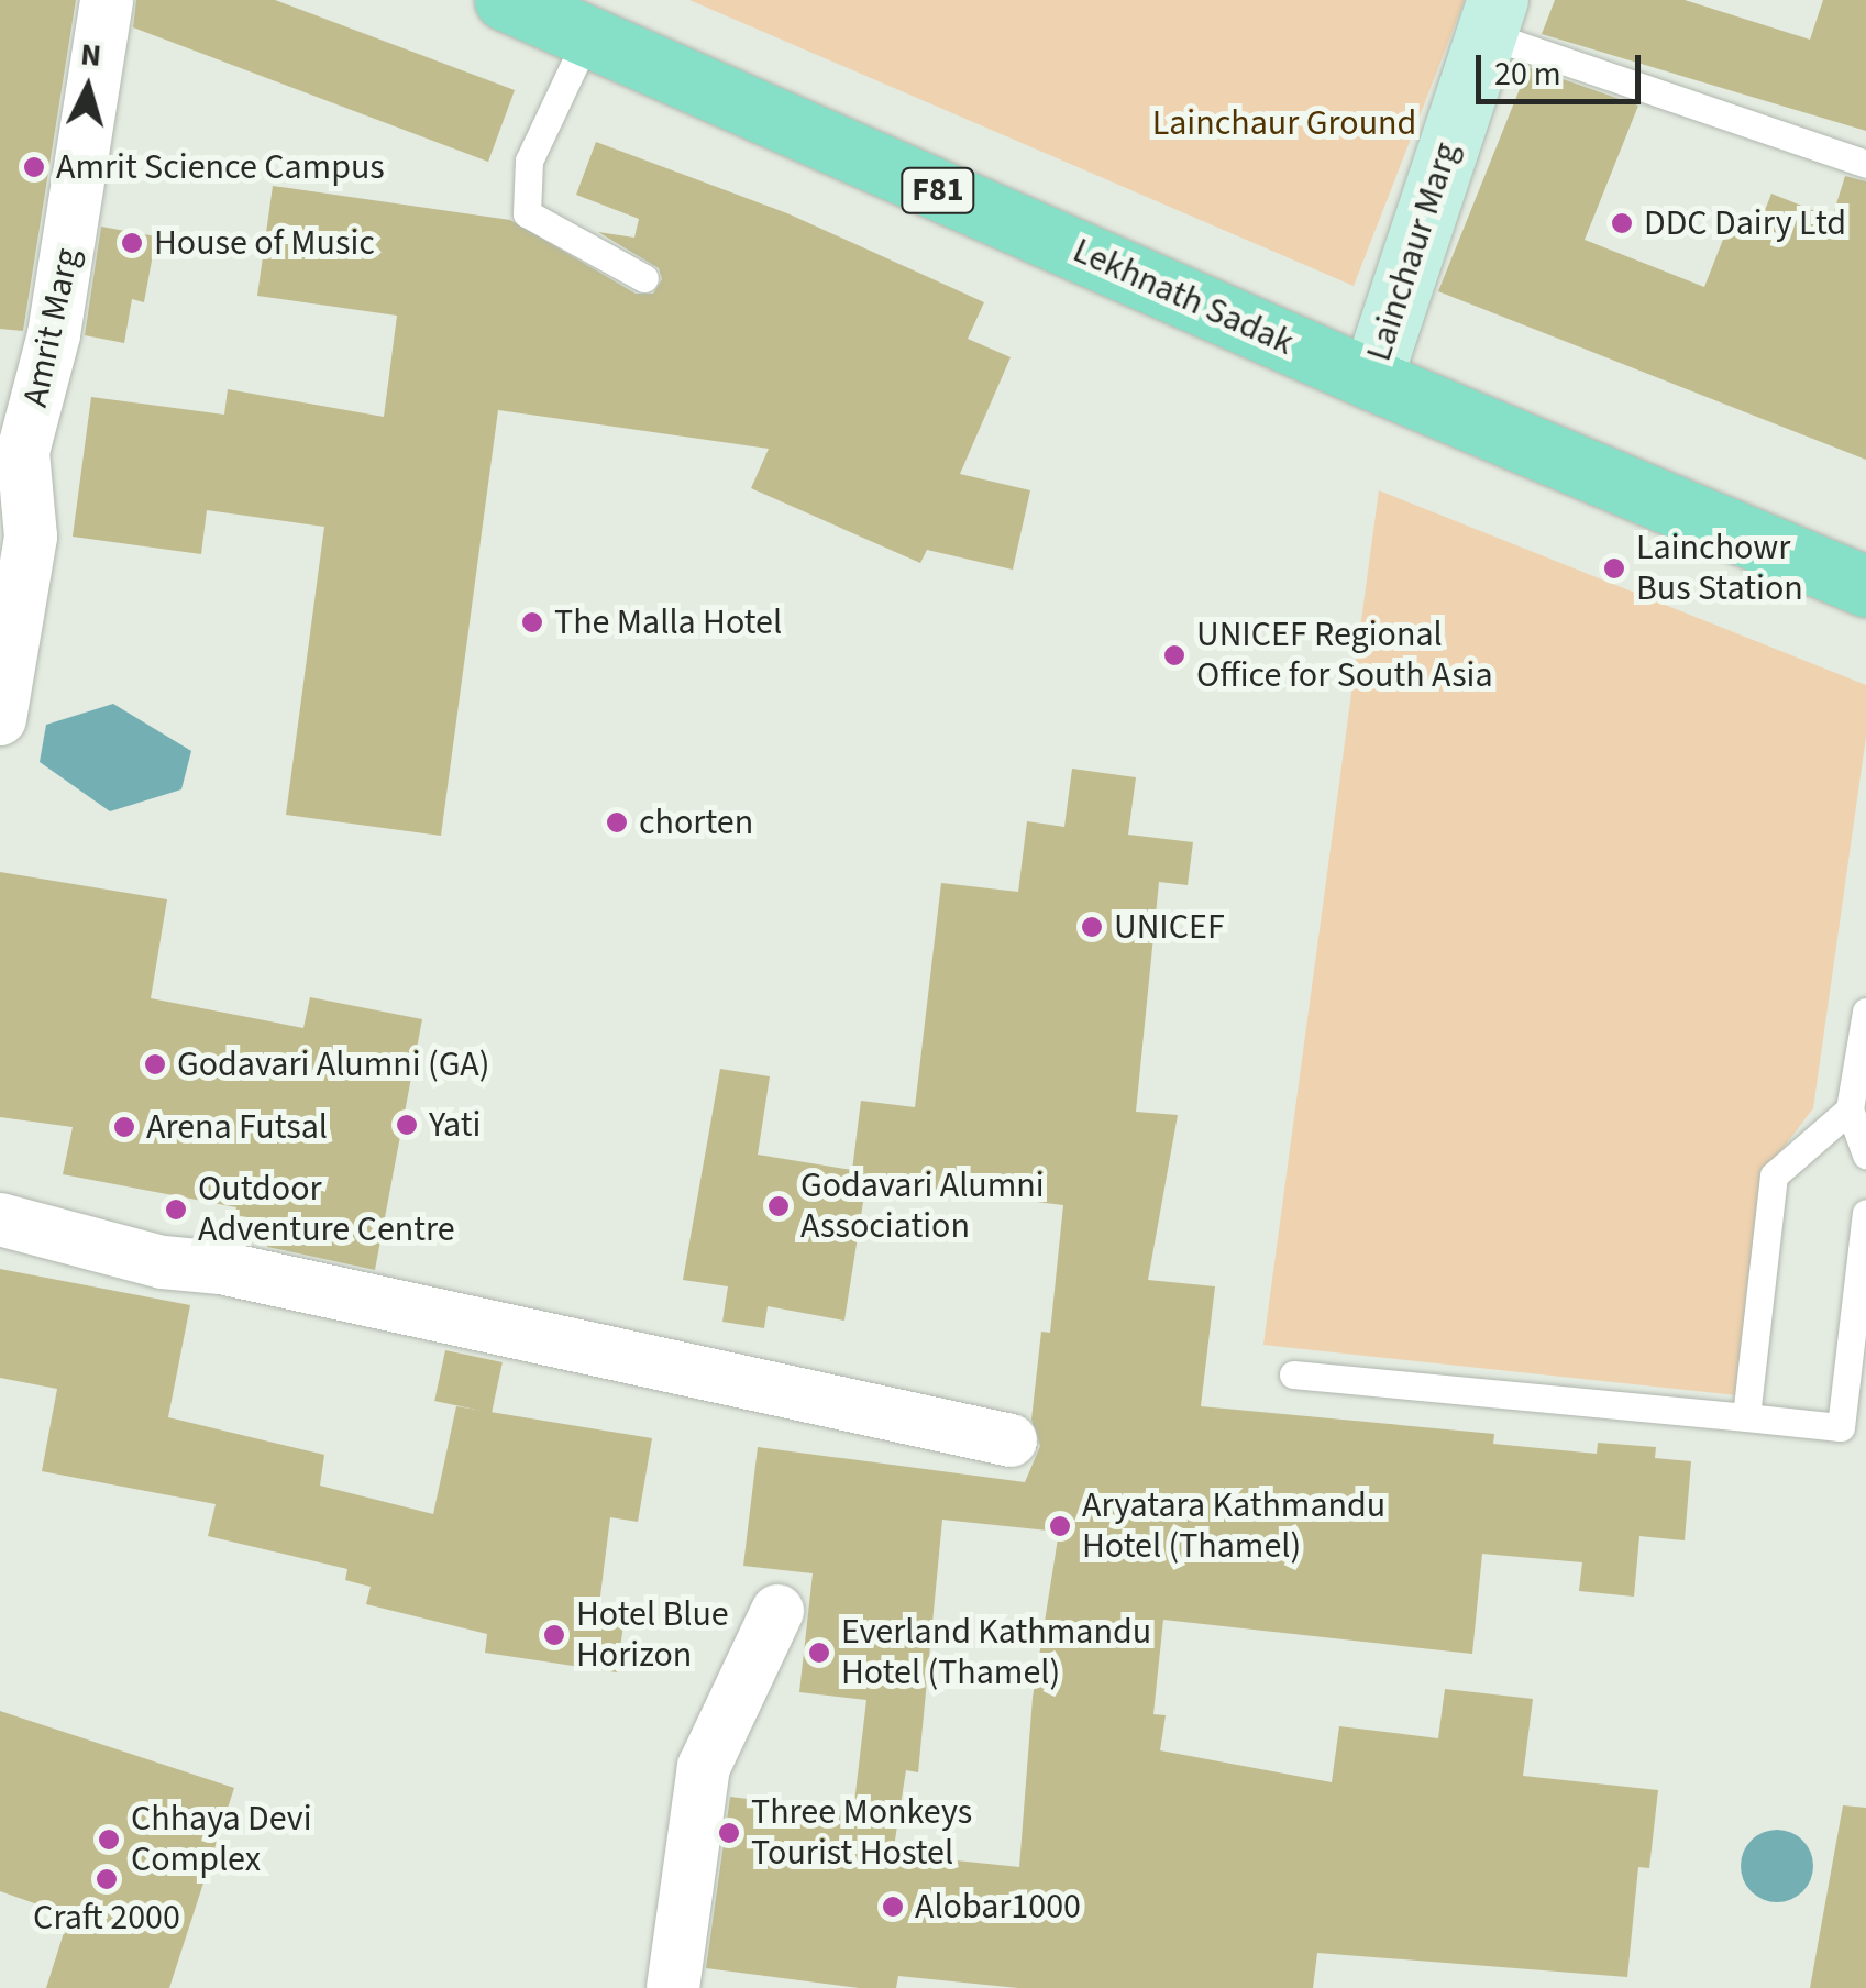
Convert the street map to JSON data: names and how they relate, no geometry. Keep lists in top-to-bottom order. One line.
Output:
{"streets":{"main road":["F81","Lainchaur Marg","Lekhnath Sadak"],"street":["Amrit Marg"]},"crossings":[["Lainchaur Marg","Lekhnath Sadak"]],"parks":["Lainchaur Ground"],"places":["Amrit Science Campus","DDC Dairy Ltd","House of Music","Lainchowr Bus Station","The Malla Hotel","UNICEF Regional Office for South Asia","chorten","UNICEF","Godavari Alumni (GA)","Yati","Arena Futsal","Godavari Alumni Association","Outdoor Adventure Centre","Aryatara Kathmandu Hotel (Thamel)","Hotel Blue Horizon","Everland Kathmandu Hotel (Thamel)","Three Monkeys Tourist Hostel","Chhaya Devi Complex","Craft 2000","Alobar1000"],"scale_bar":"20 m","north":"top"}
